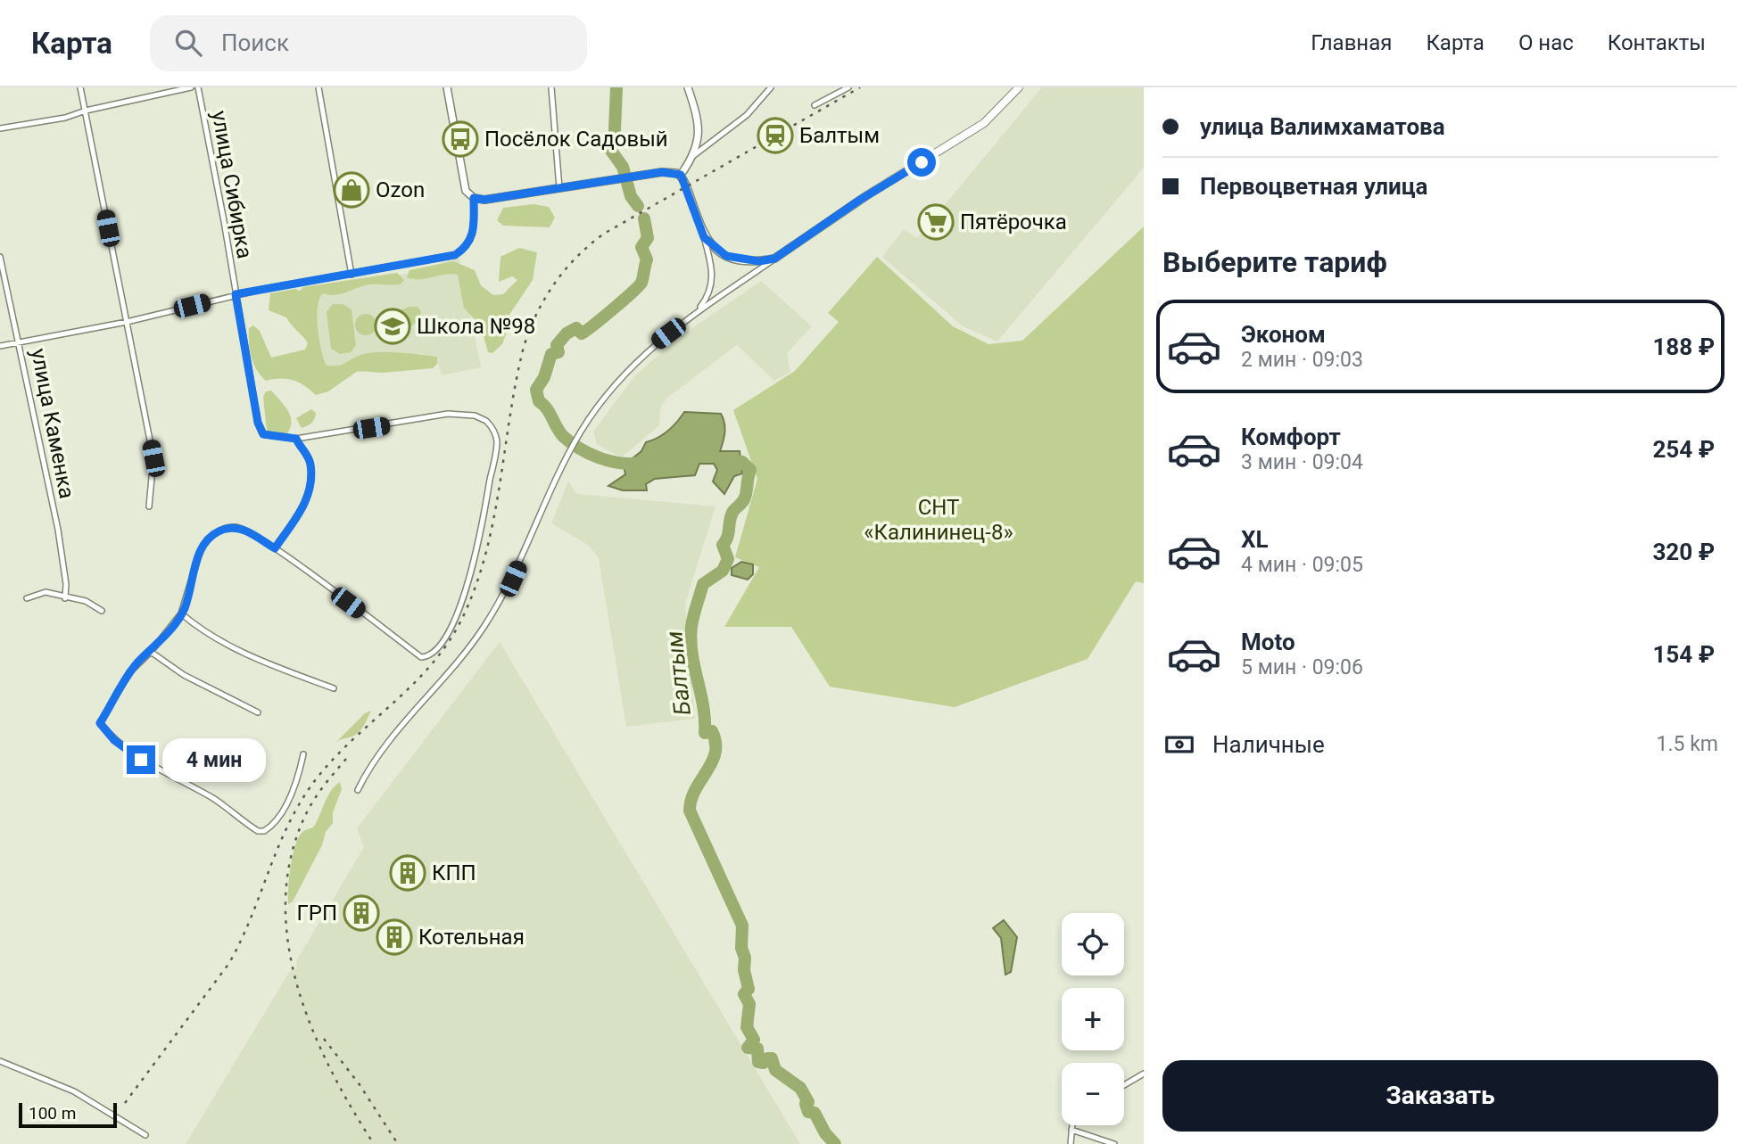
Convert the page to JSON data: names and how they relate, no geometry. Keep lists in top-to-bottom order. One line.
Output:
{"streets":{"street":["улица Сибирка","улица Каменка"]},"water":["Балтым"],"parks":["СНТ «Калининец-8»"],"places":{"station":["Балтым"],"bus stop":["Посёлок Садовый"],"shop":["Ozon"],"supermarket":["Пятёрочка"],"school or university":["Школа №98"],"building":["КПП","ГРП","Котельная"]},"scale_bar":"100 m","page":{"header":"Карта","search":"Поиск","nav":["Главная","Карта","О нас","Контакты"],"banner":["улица Валимхаматова","Первоцветная улица"],"heading":"Выберите тариф","list":[{"name":"Эконом","note":"2 мин · 09:03","value":"188 ₽"},{"name":"Комфорт","note":"3 мин · 09:04","value":"254 ₽"},{"name":"XL","note":"4 мин · 09:05","value":"320 ₽"},{"name":"Moto","note":"5 мин · 09:06","value":"154 ₽"}],"pay":["Наличные","1.5 km"],"bubble":"4 мин","map_buttons":["+","−"],"buttons":"Заказать","scale":"100 m"}}
